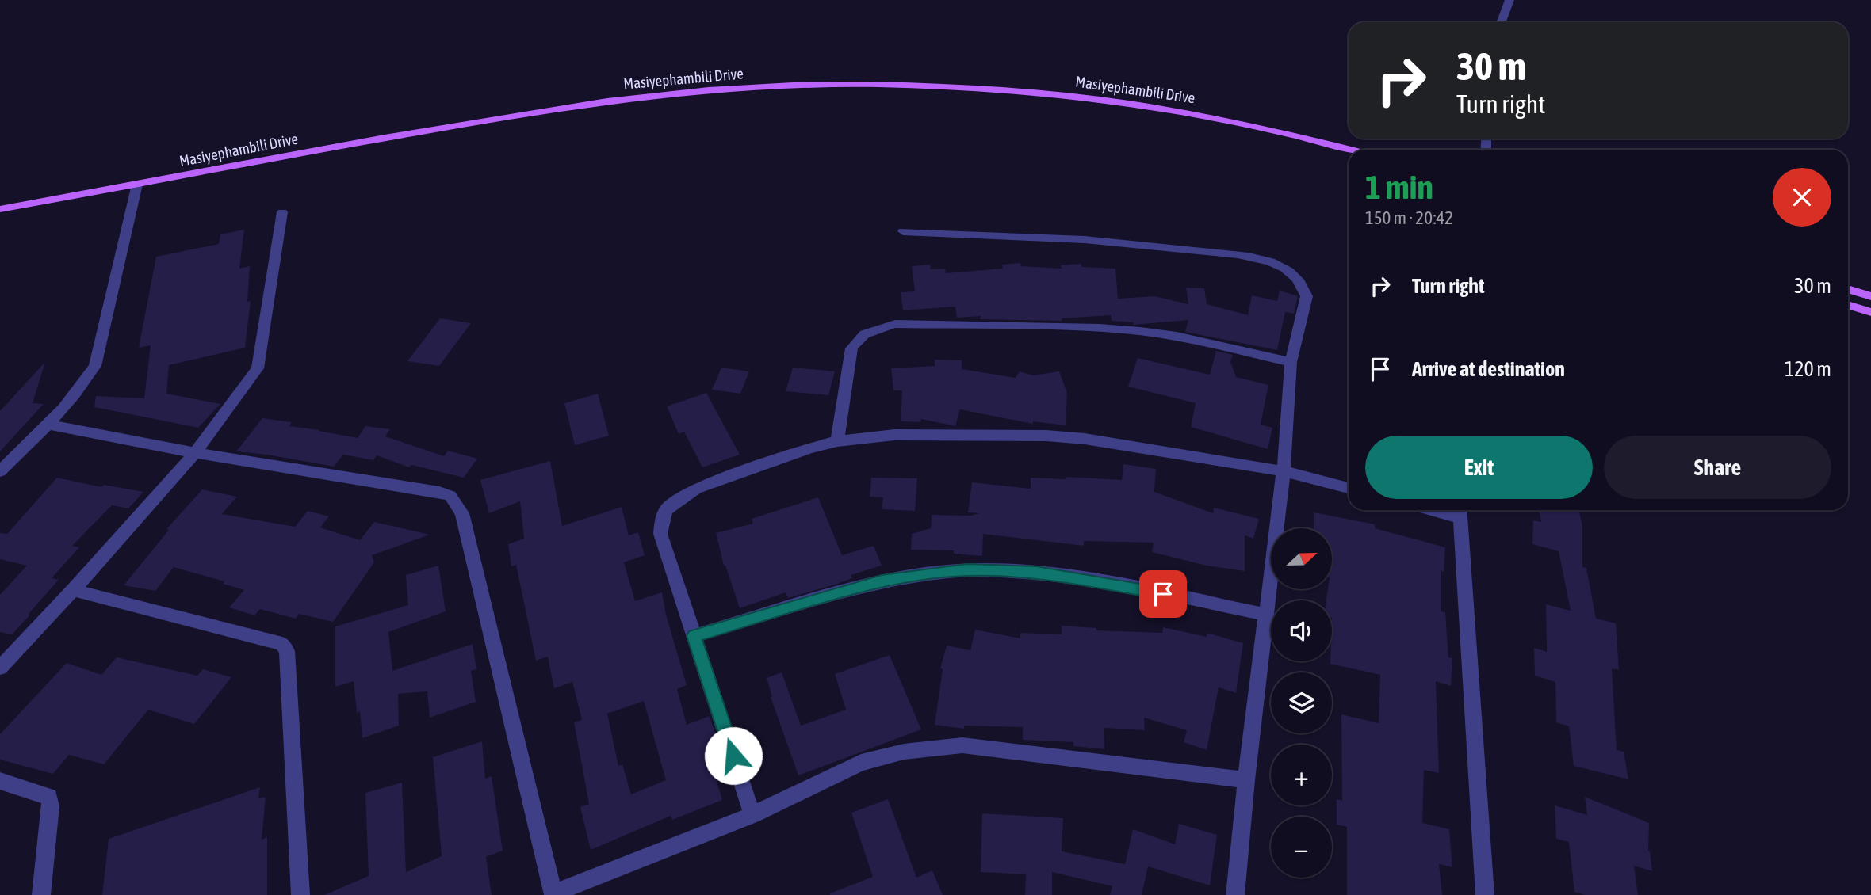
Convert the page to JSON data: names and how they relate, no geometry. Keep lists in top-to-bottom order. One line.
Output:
{"streets":{"main road":["Masiyephambili Drive"]},"north":"right","page":{"turn":["30 m","Turn right"],"heading":["1 min","150 m · 20:42"],"list":[{"name":"Turn right","value":"30 m"},{"name":"Arrive at destination","value":"120 m"}],"buttons":["Exit","Share"],"map_buttons":["+","−"]}}
